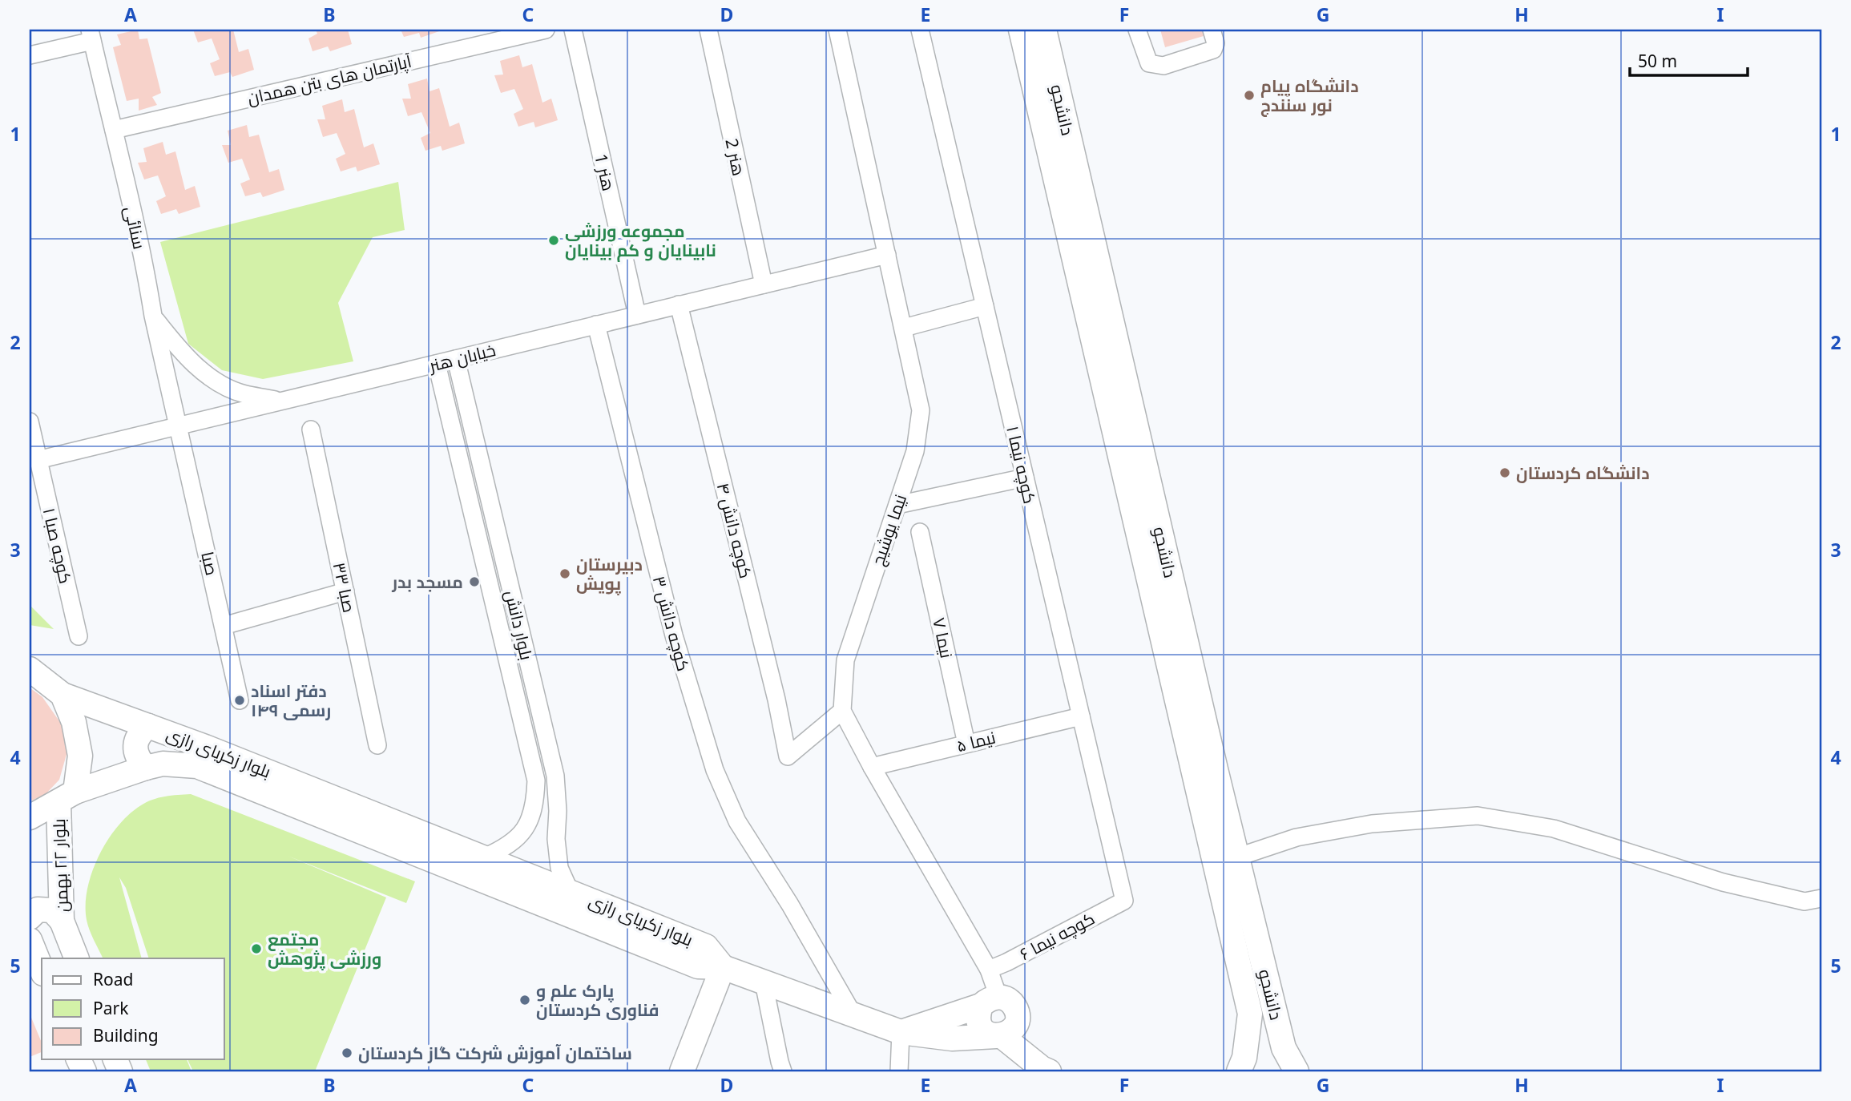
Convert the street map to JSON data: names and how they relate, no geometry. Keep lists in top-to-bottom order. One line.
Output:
{"streets":{"street":["آپارتمان های بتن همدان","دانشجو","هنر 2","هنر 1","سنائی","خیابان هنر","کوچه نیما ۱","نیما یوشیج","کوچه دانش ۴","کوچه صبا ۱","صبا","۳۳ صبا","کوچه دانش ۳","بلوار دانش","نیما ۷","نیما ۵","بلوار زکریای رازی","بلوار ۲۲ بهمن","کوچه نیما ۶"]},"crossings":[["آپارتمان های بتن همدان","سنائی"],["هنر 2","خیابان هنر"],["هنر 1","خیابان هنر"],["سنائی","خیابان هنر"],["سنائی","صبا"],["خیابان هنر","نیما یوشیج"],["خیابان هنر","کوچه دانش ۴"],["خیابان هنر","کوچه صبا ۱"],["خیابان هنر","صبا"],["خیابان هنر","کوچه دانش ۳"],["خیابان هنر","بلوار دانش"],["کوچه نیما ۱","نیما ۵"],["کوچه نیما ۱","کوچه نیما ۶"],["نیما یوشیج","کوچه دانش ۴"],["بلوار دانش","بلوار زکریای رازی"],["نیما ۷","نیما ۵"],["بلوار زکریای رازی","بلوار ۲۲ بهمن"]],"places":["دانشگاه پیام نور سنندج","مجموعه ورزشی نابینایان و کم بینایان","دانشگاه کردستان","دبیرستان پویش","مسجد بدر","دفتر اسناد رسمی ۱۴۹","مجتمع ورزشی پژوهش","پارک علم و فناوری کردستان","ساختمان آموزش شرکت گاز کردستان"],"legend":["Road","Park","Building"],"scale_bar":"50 m","grid":{"columns":["A","B","C","D","E","F","G","H","I"],"rows":["1","2","3","4","5"]}}
